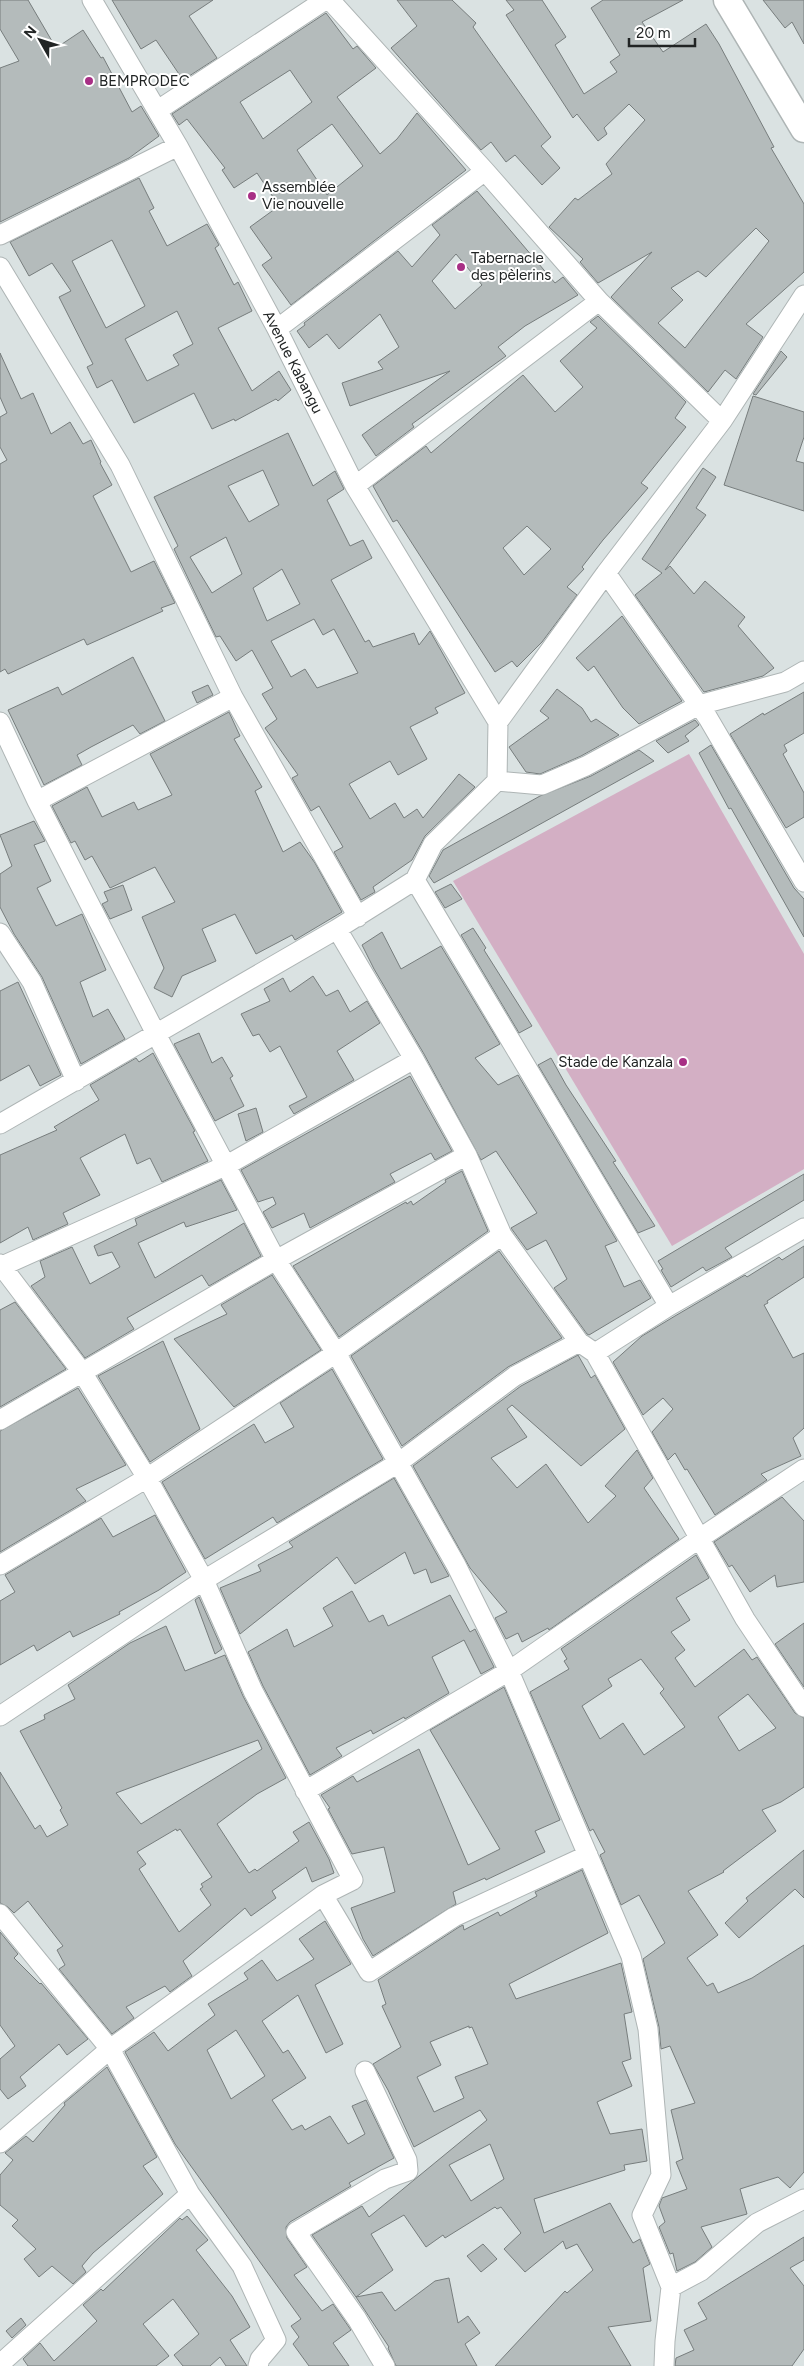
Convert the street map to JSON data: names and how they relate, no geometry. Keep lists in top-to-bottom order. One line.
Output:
{"streets":{"street":["Avenue Kabangu"]},"places":["BEMPRODEC","Assemblée Vie nouvelle","Tabernacle des pèlerins","Stade de Kanzala"],"scale_bar":"20 m","north":"top left"}
